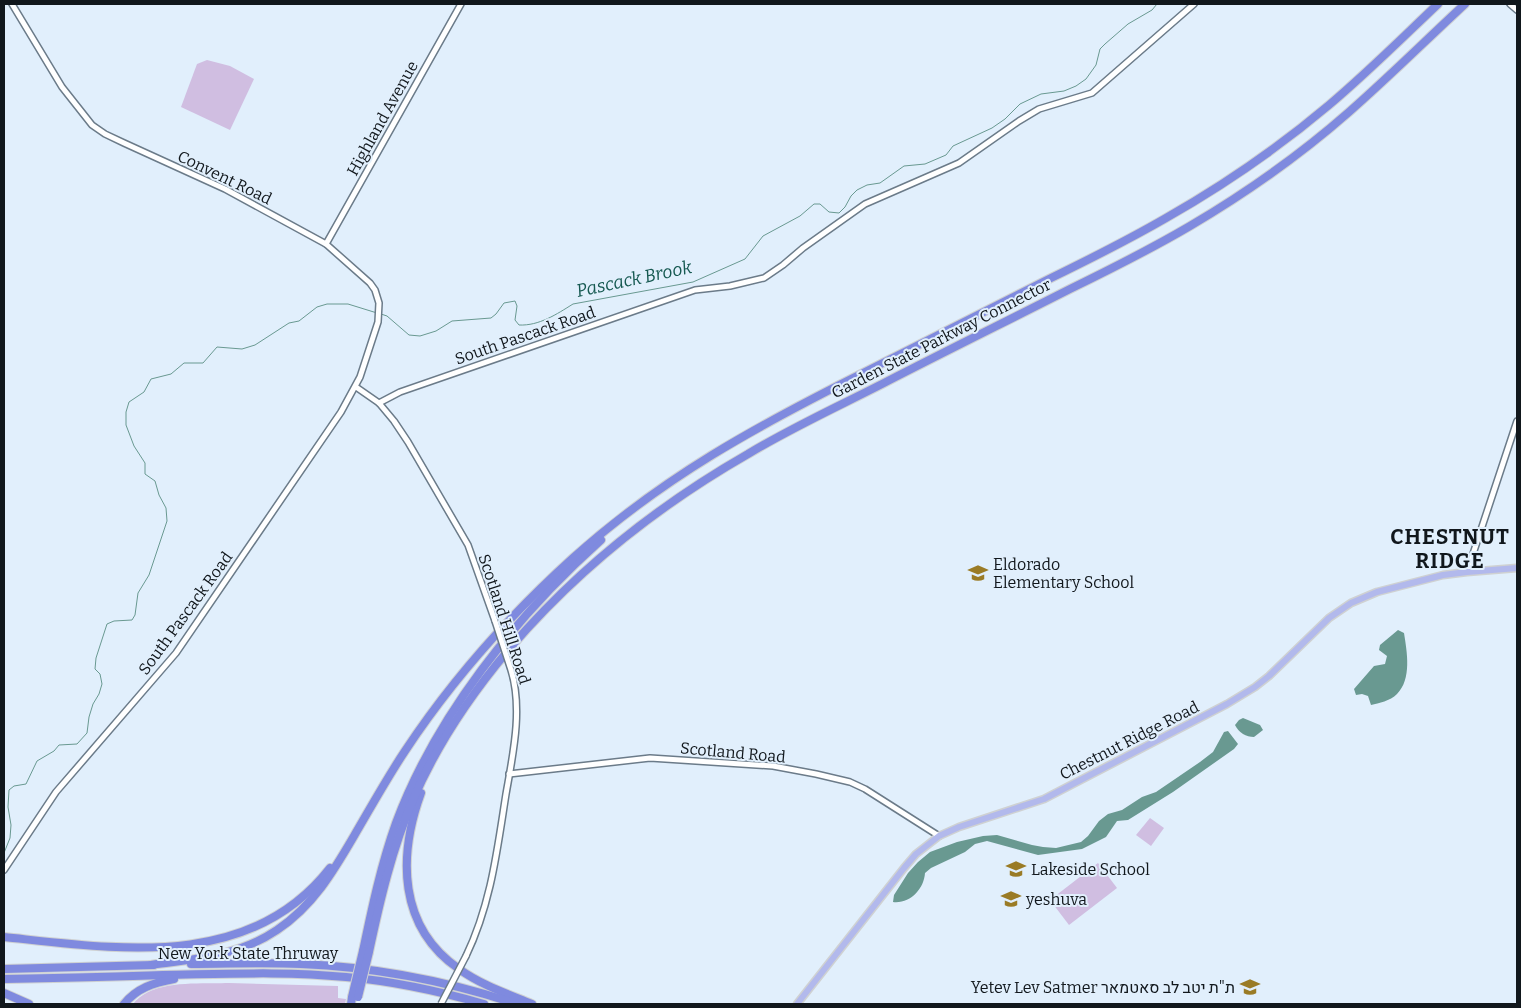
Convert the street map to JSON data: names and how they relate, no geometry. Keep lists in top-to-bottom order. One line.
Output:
{"streets":{"highway":["Garden State Parkway Connector","New York State Thruway"],"main road":["Chestnut Ridge Road"],"street":["Highland Avenue","Convent Road","South Pascack Road","Scotland Hill Road","Scotland Road"]},"crossings":[["Highland Avenue","Convent Road"],["Convent Road","South Pascack Road"],["Convent Road","Scotland Hill Road"],["South Pascack Road","Scotland Hill Road"],["Scotland Hill Road","Scotland Road"],["Chestnut Ridge Road","Scotland Road"]],"districts":["CHESTNUT RIDGE"],"water":["Pascack Brook"],"places":{"school or university":["Eldorado Elementary School","Lakeside School","yeshuva","Yetev Lev Satmer ת\"ת יטב לב סאטמאר"]}}
